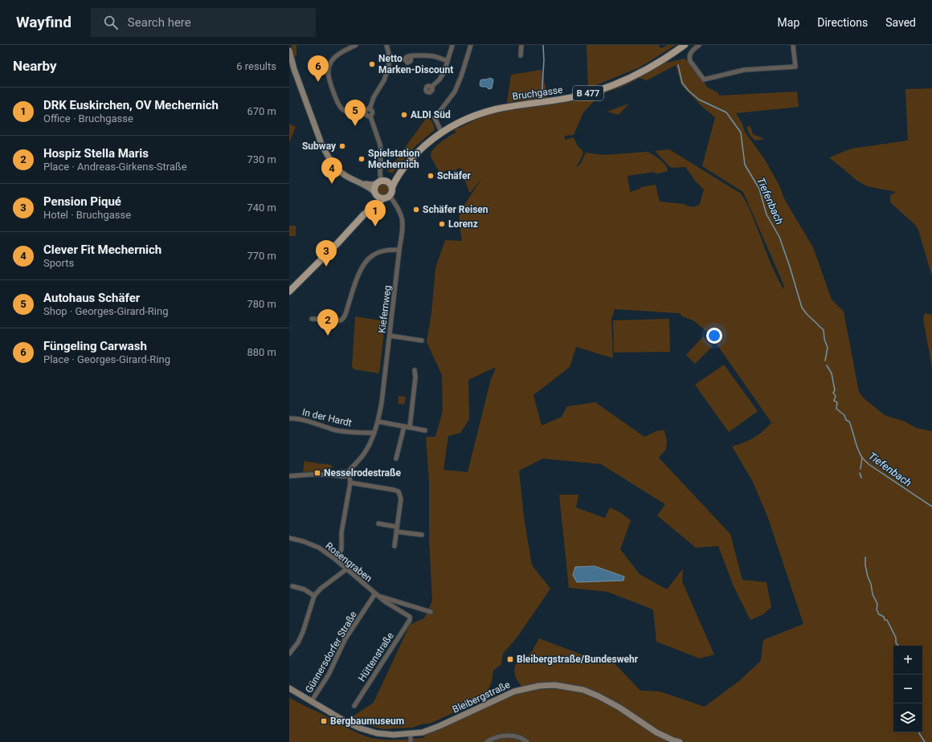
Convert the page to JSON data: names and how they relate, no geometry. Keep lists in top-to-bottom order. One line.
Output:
{"streets":{"main road":["Bruchgasse","B 477"],"street":["Kiefernweg","In der Hardt","Rosengraben","Günnersdorfer Straße","Hüttenstraße","Bleibergstraße"]},"crossings":[["Bruchgasse","B 477"],["Bruchgasse","Kiefernweg"],["B 477","Kiefernweg"],["Kiefernweg","In der Hardt"],["Rosengraben","Günnersdorfer Straße"],["Rosengraben","Hüttenstraße"],["Günnersdorfer Straße","Bleibergstraße"]],"water":["Tiefenbach"],"places":{"other":["Netto Marken-Discount","ALDI Süd","Subway","Spielstation Mechernich","Schäfer","Schäfer Reisen","Lorenz"],"transit":["Nesselrodestraße","Bleibergstraße/Bundeswehr","Bergbaumuseum"]},"page":{"header":"Wayfind","search":"Search here","nav":["Map","Directions","Saved"],"heading":["Nearby","6 results"],"pins":["6","5","4","1","3","2"],"list":[{"mark":"1","name":"DRK Euskirchen, OV Mechernich","note":"Office · Bruchgasse","value":"670 m"},{"mark":"2","name":"Hospiz Stella Maris","note":"Place · Andreas-Girkens-Straße","value":"730 m"},{"mark":"3","name":"Pension Piqué","note":"Hotel · Bruchgasse","value":"740 m"},{"mark":"4","name":"Clever Fit Mechernich","note":"Sports","value":"770 m"},{"mark":"5","name":"Autohaus Schäfer","note":"Shop · Georges-Girard-Ring","value":"780 m"},{"mark":"6","name":"Füngeling Carwash","note":"Place · Georges-Girard-Ring","value":"880 m"}],"map_buttons":["+","−"]}}
